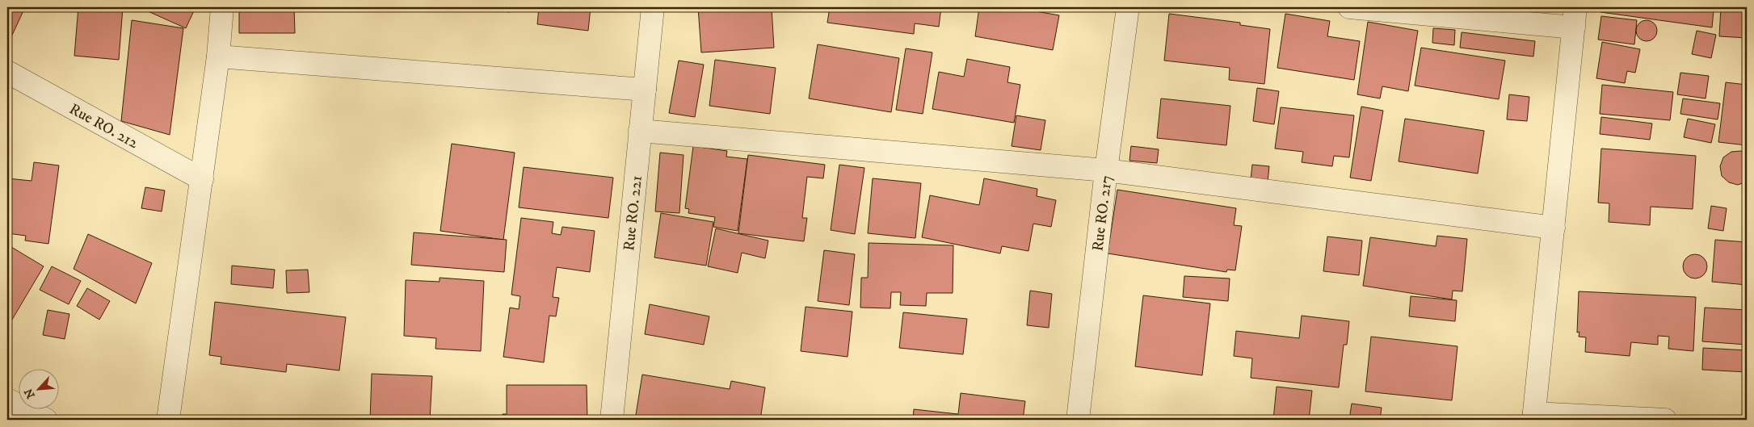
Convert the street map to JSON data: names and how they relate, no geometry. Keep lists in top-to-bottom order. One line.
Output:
{"streets":{"street":["Rue RO. 212","Rue RO. 221","Rue RO. 217"]},"north":"bottom left"}
